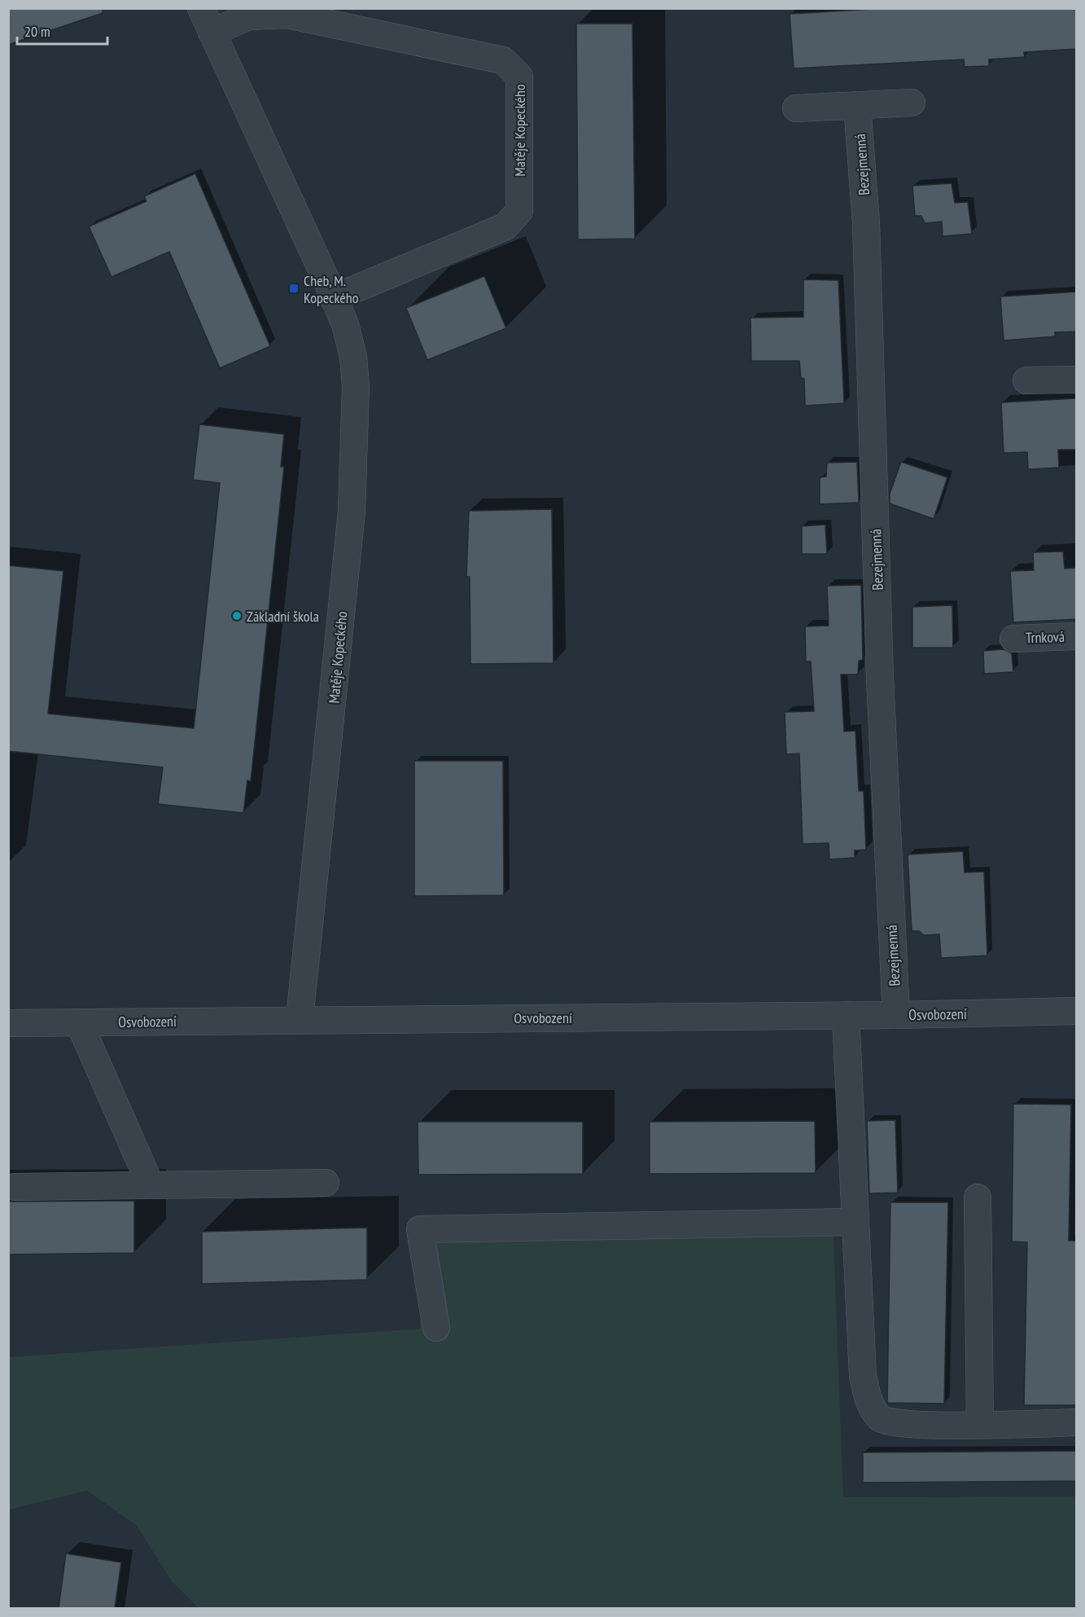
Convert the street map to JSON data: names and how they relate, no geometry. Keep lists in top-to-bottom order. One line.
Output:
{"streets":{"street":["Matěje Kopeckého","Bezejmenná","Trnková","Osvobození"]},"crossings":[["Matěje Kopeckého","Osvobození"],["Bezejmenná","Osvobození"]],"places":{"transit":["Cheb, M. Kopeckého"],"other":["Základní škola"]},"scale_bar":"20 m"}
